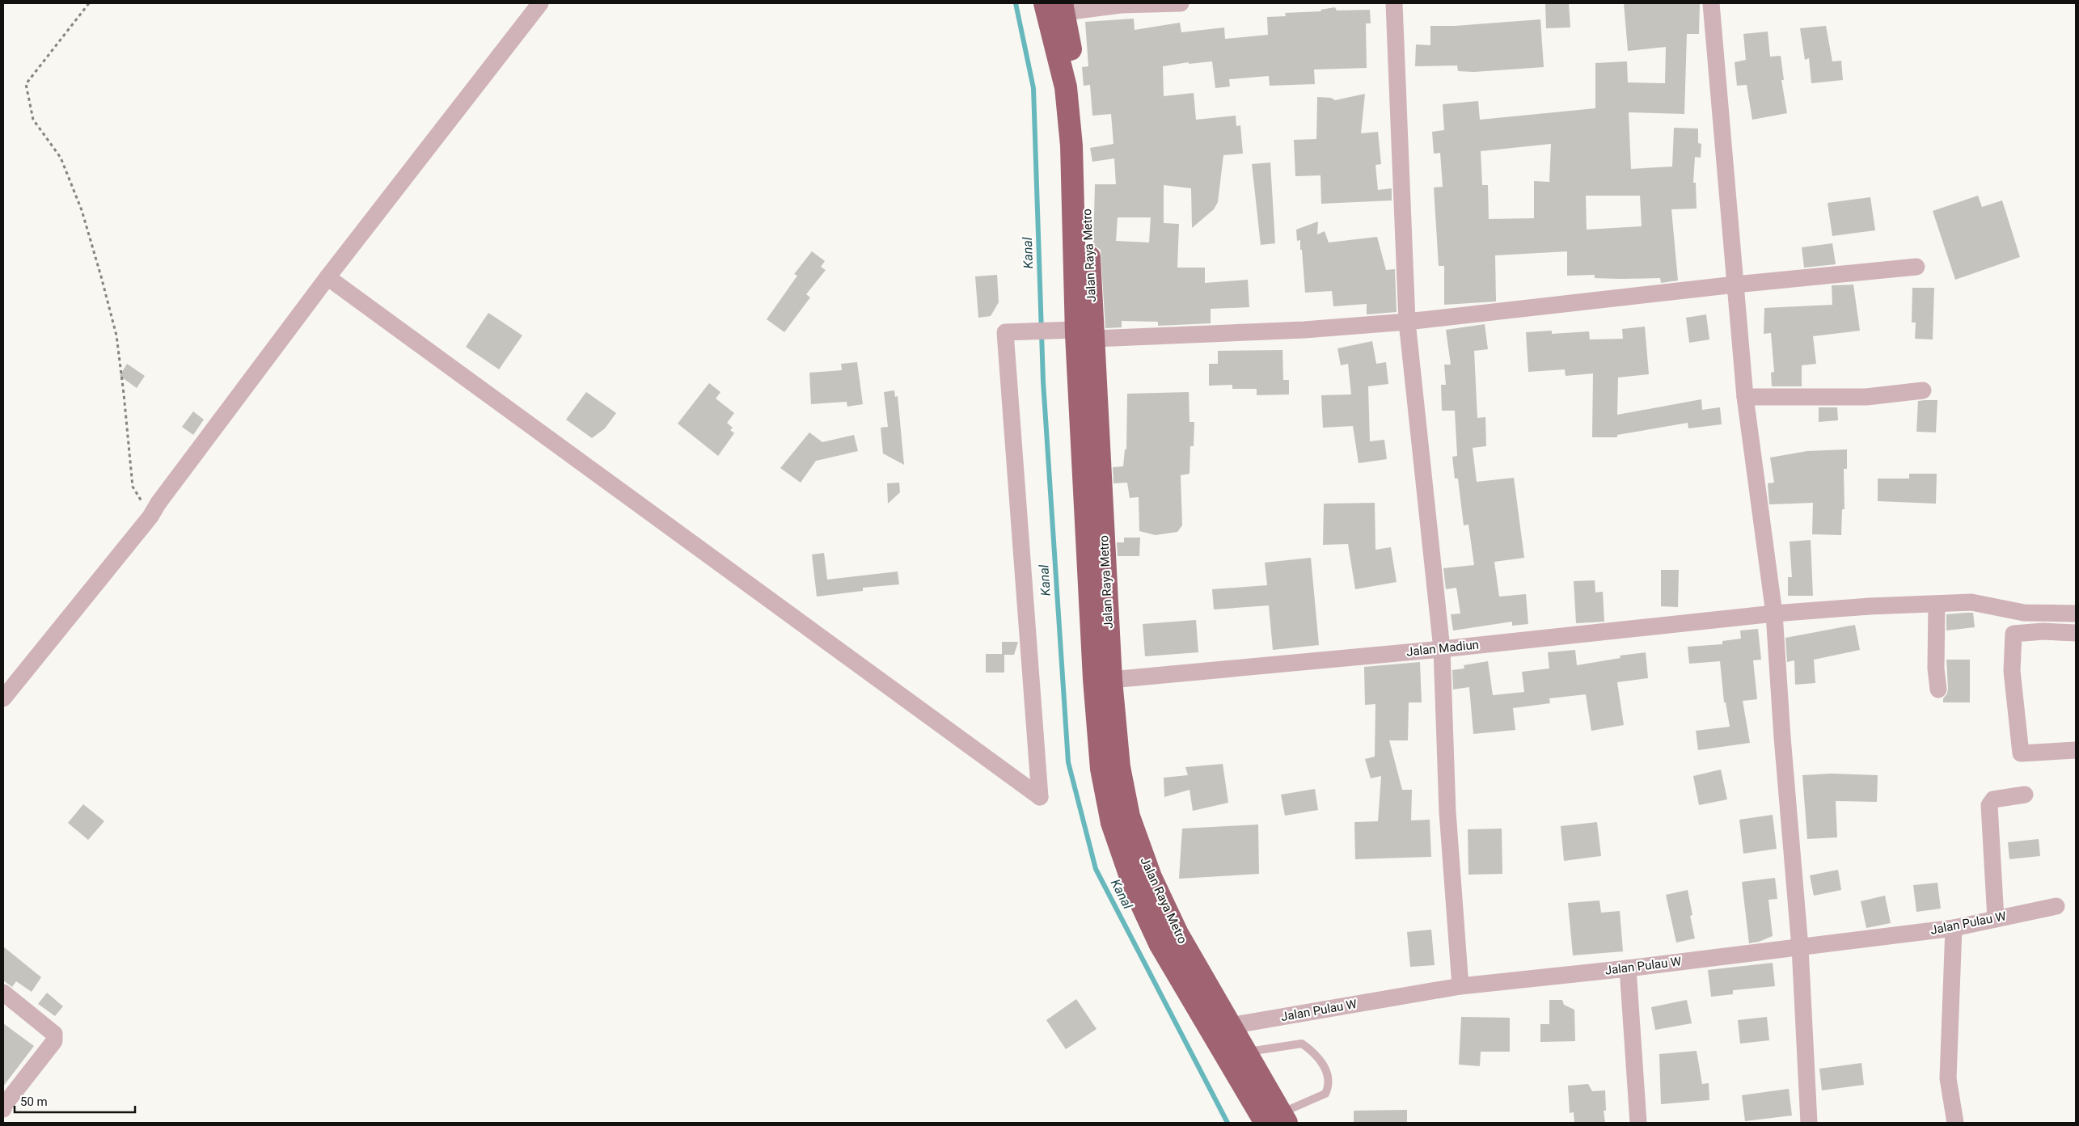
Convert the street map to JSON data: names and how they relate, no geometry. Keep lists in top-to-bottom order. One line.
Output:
{"streets":{"highway":["Jalan Raya Metro"],"street":["Jalan Madiun","Jalan Pulau W"]},"crossings":[["Jalan Raya Metro","Jalan Madiun"],["Jalan Raya Metro","Jalan Pulau W"]],"water":["Kanal"],"scale_bar":"50 m"}
